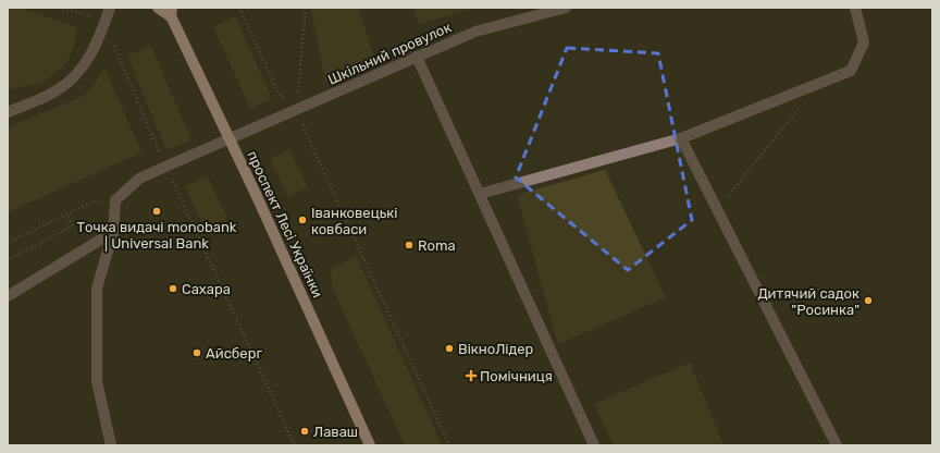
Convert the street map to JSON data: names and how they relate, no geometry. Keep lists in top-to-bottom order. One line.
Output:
{"streets":{"main road":["проспект Лесі Українки"],"street":["Шкільний провулок"]},"crossings":[["Шкільний провулок","проспект Лесі Українки"]],"places":{"other":["Точка видачі monobank | Universal Bank","Іванковецькі ковбаси","Roma","Сахара","Дитячий садок \"Росинка\"","ВікноЛідер","Айсберг","Лаваш"],"health":["Помічниця"]}}
